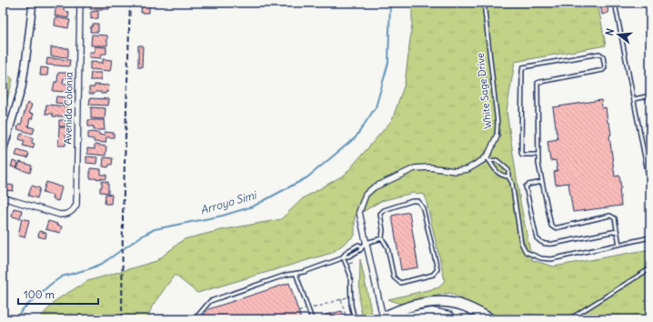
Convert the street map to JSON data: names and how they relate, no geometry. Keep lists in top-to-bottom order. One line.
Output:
{"streets":{"street":["White Sage Drive","Avenida Colonia"]},"water":["Arroyo Simi"],"scale_bar":"100 m","north":"left"}
